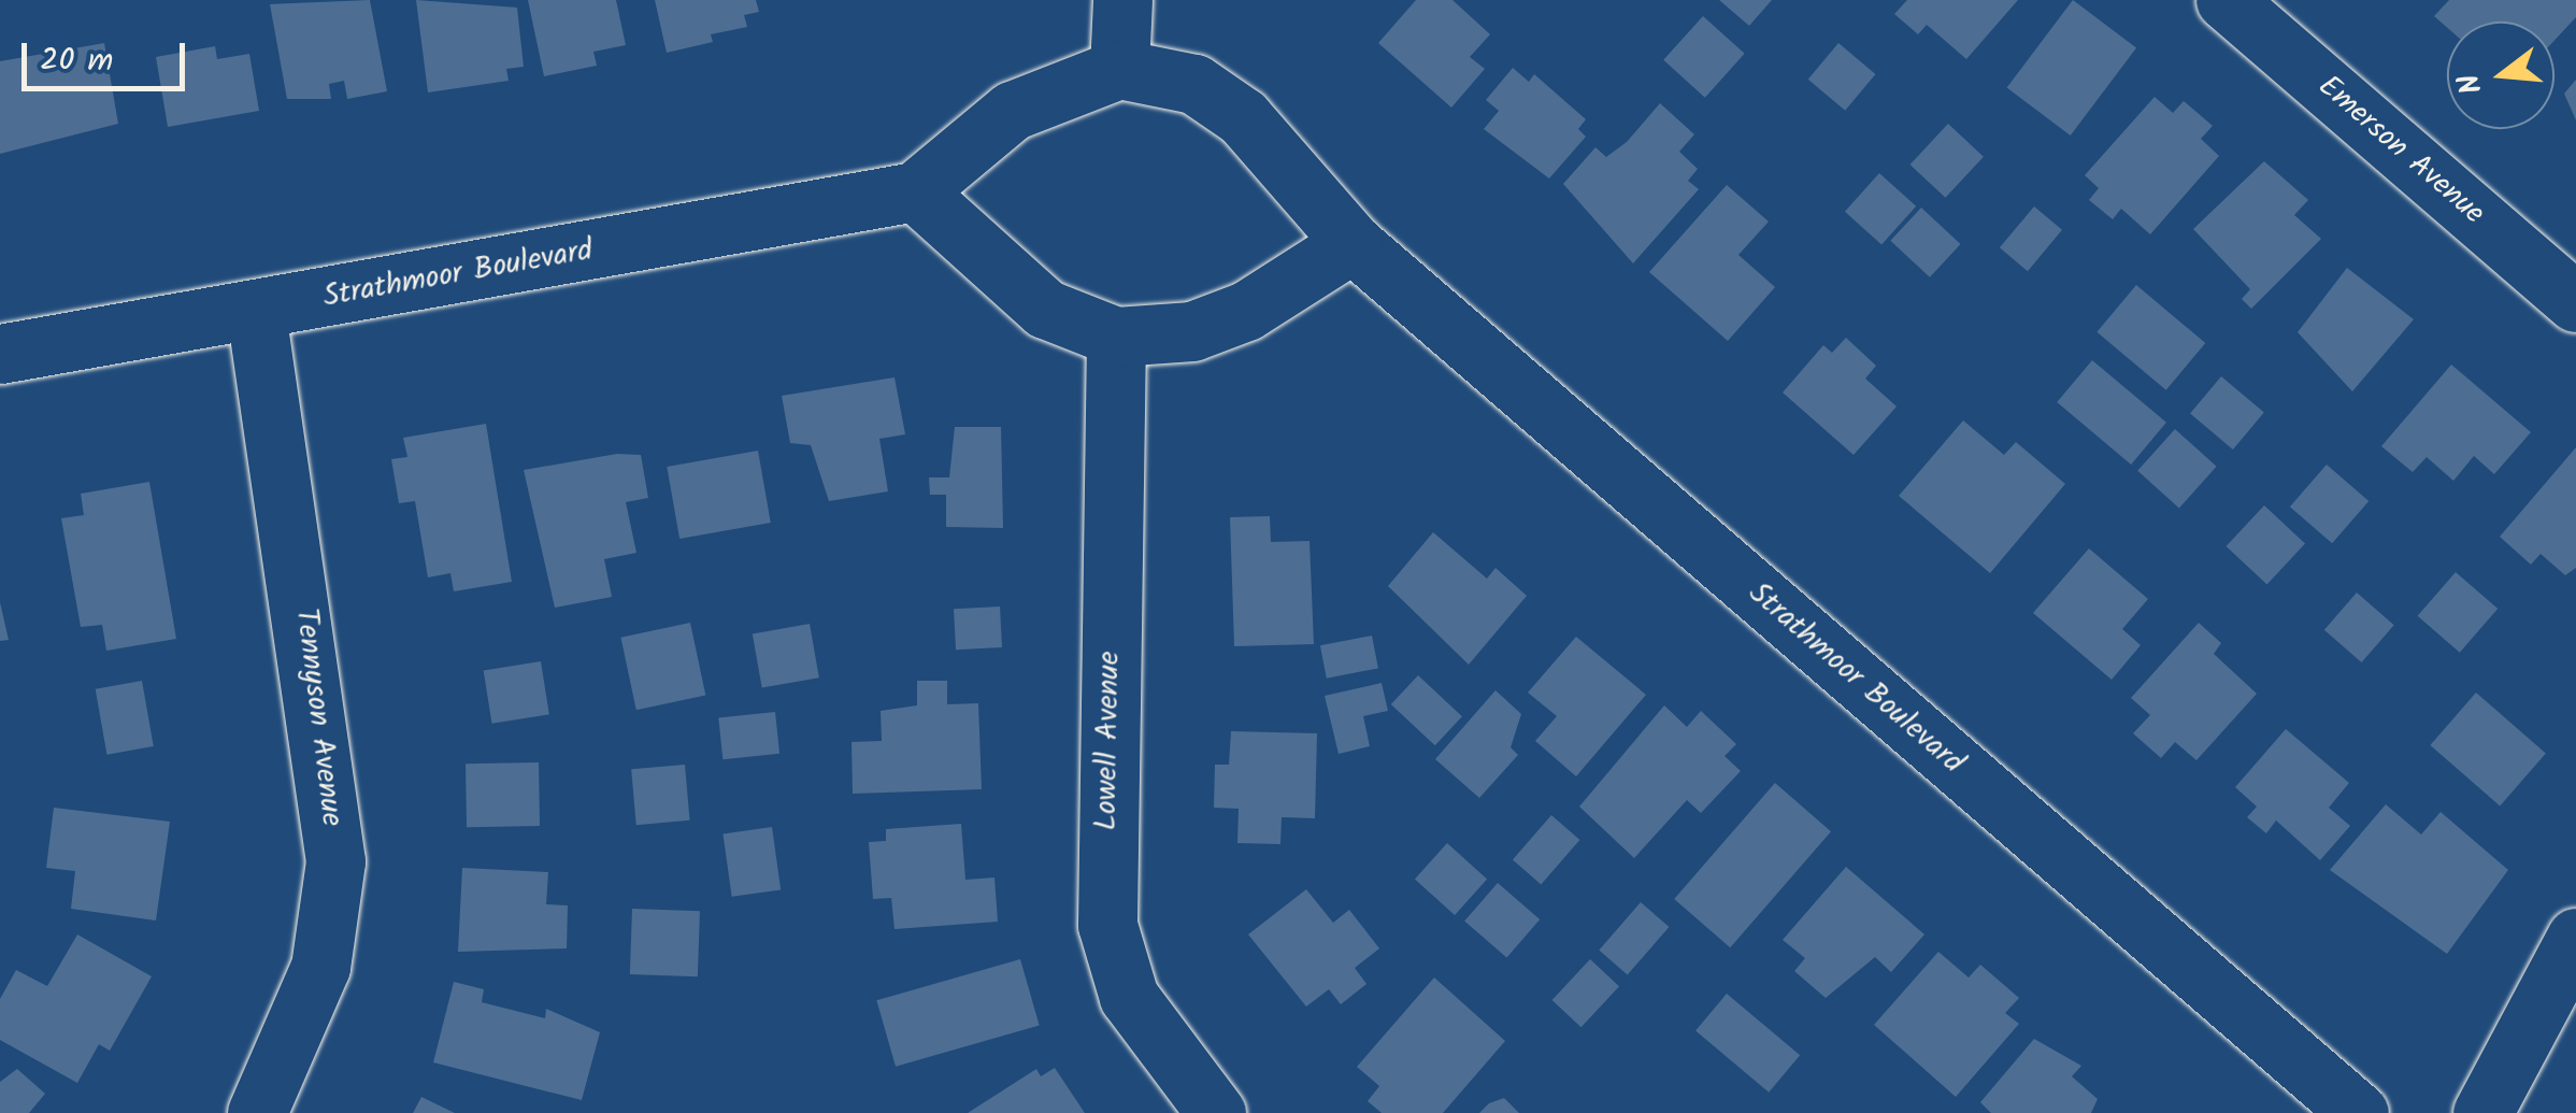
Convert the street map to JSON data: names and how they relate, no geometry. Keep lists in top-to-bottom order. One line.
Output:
{"streets":{"street":["Emerson Avenue","Strathmoor Boulevard","Tennyson Avenue","Lowell Avenue"]},"crossings":[["Strathmoor Boulevard","Tennyson Avenue"]],"scale_bar":"20 m","north":"left"}
